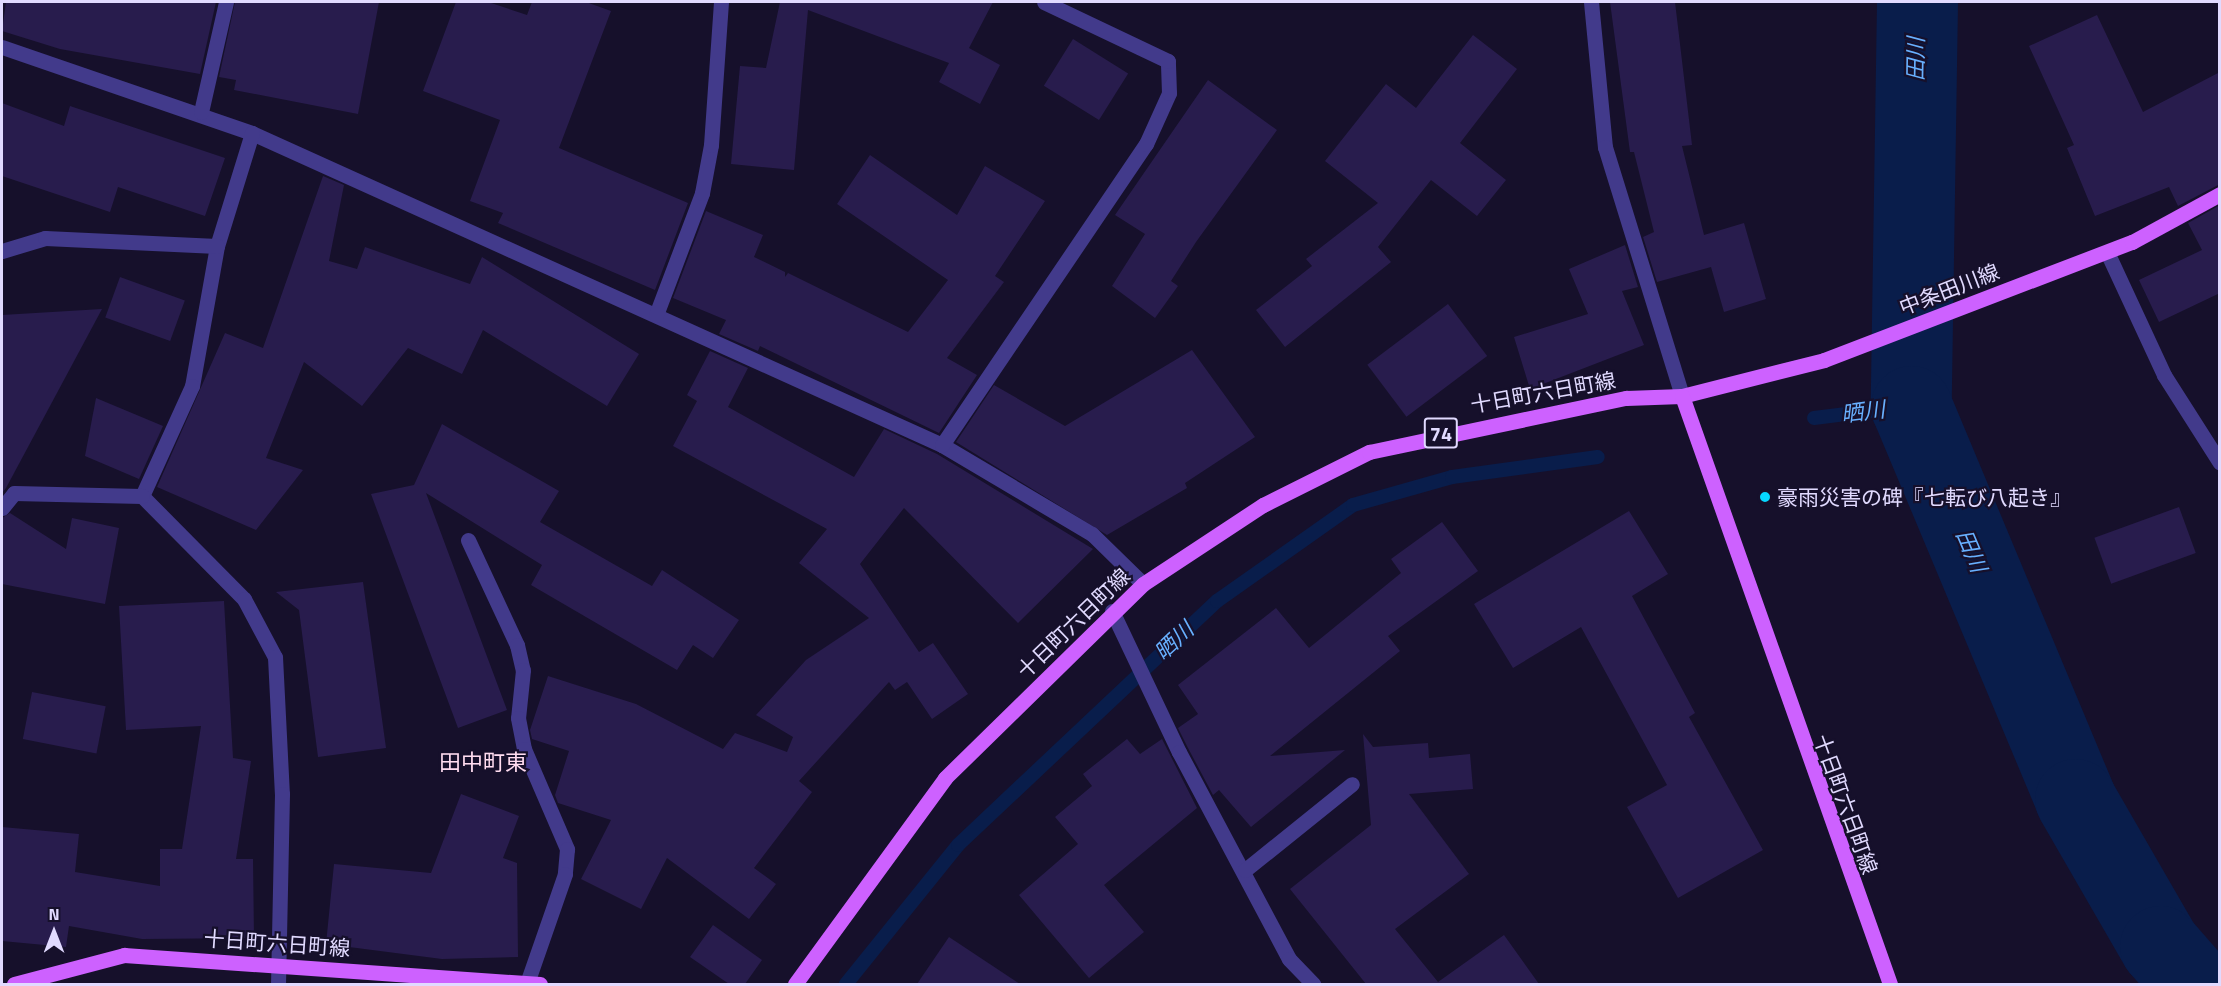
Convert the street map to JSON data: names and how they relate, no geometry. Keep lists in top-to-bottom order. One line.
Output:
{"streets":{"main road":["中条田川線","十日町六日町線","74"]},"crossings":[["中条田川線","十日町六日町線"]],"districts":["田中町東"],"water":["田川","晒川"],"places":["豪雨災害の碑『七転び八起き』"],"north":"top"}
